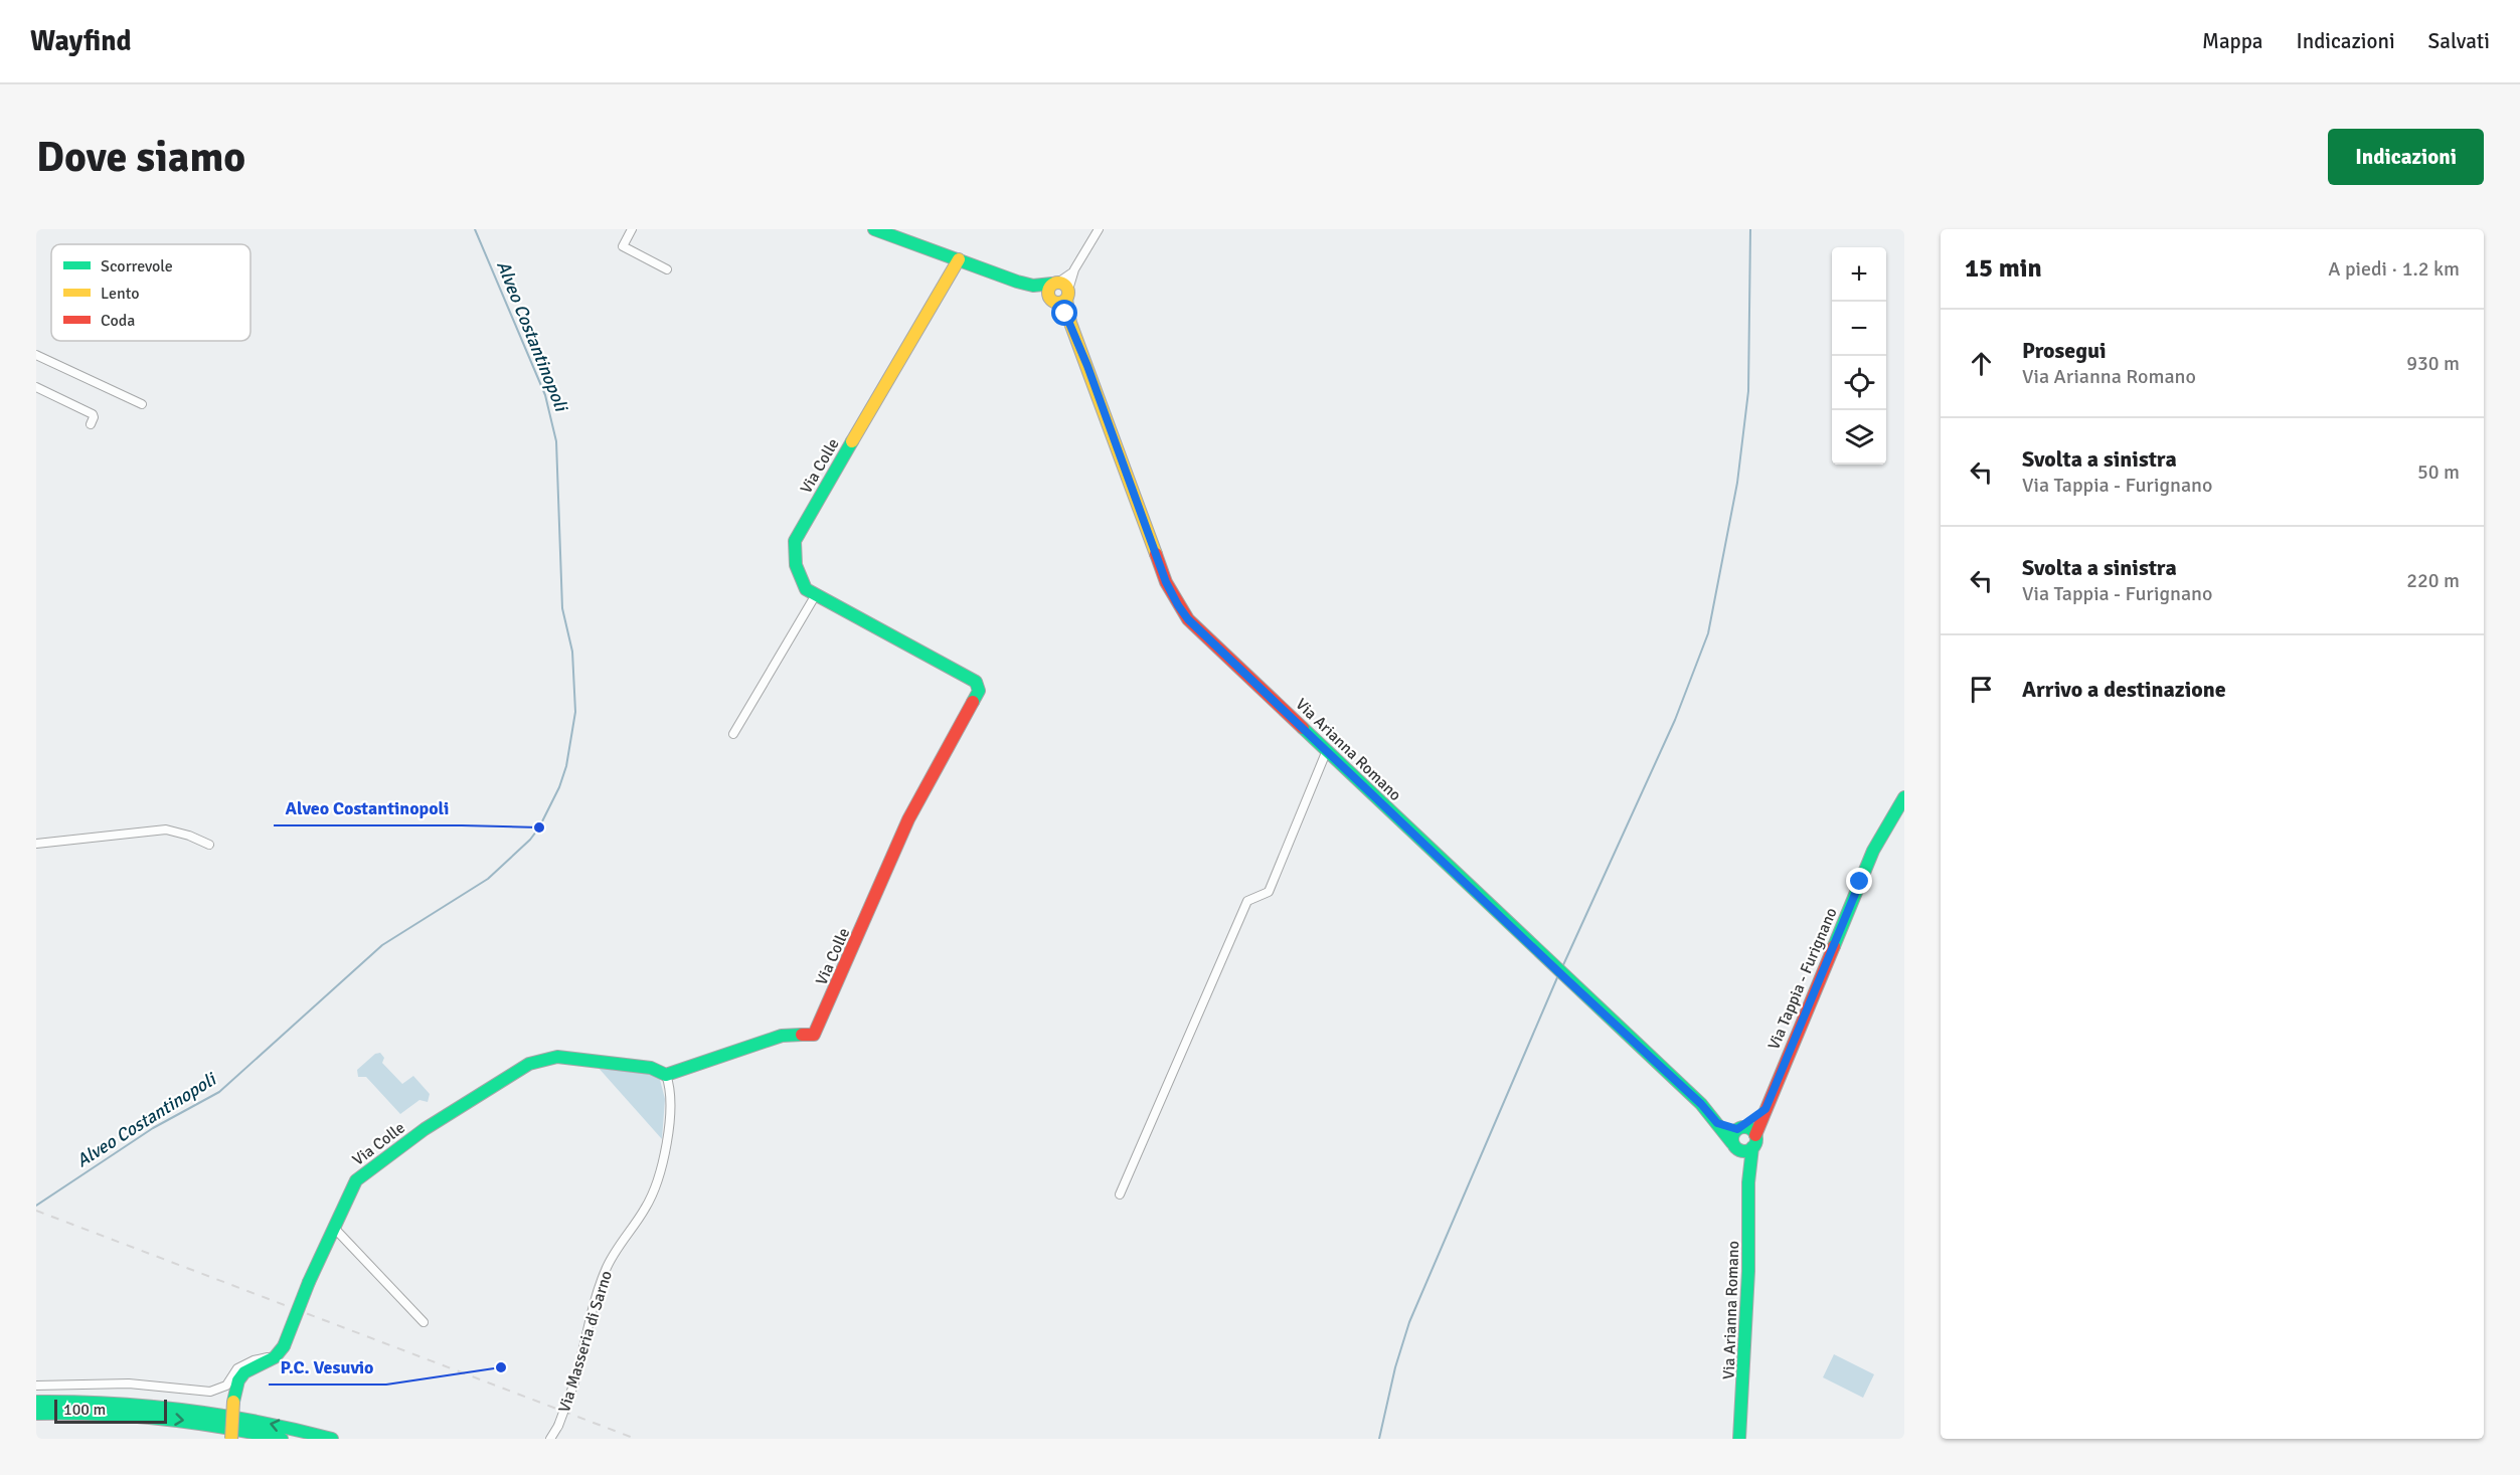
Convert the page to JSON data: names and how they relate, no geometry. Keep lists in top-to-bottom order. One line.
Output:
{"streets":{"main road":["Via Colle","Via Arianna Romano","Via Tappia - Furignano"],"street":["Via Masseria di Sarno"]},"crossings":[["Via Colle","Via Masseria di Sarno"],["Via Arianna Romano","Via Tappia - Furignano"]],"water":["Alveo Costantinopoli"],"places":["Alveo Costantinopoli","P.C. Vesuvio"],"legend":["Scorrevole","Lento","Coda"],"scale_bar":"100 m","page":{"header":"Wayfind","nav":["Mappa","Indicazioni","Salvati"],"buttons":"Indicazioni","title":"Dove siamo","heading":["15 min","A piedi · 1.2 km"],"map_buttons":["+","−"],"list":[["Prosegui","Via Arianna Romano","930 m"],["Svolta a sinistra","Via Tappia - Furignano","50 m"],["Svolta a sinistra","Via Tappia - Furignano","220 m"],"Arrivo a destinazione"],"scale":"100 m"}}
